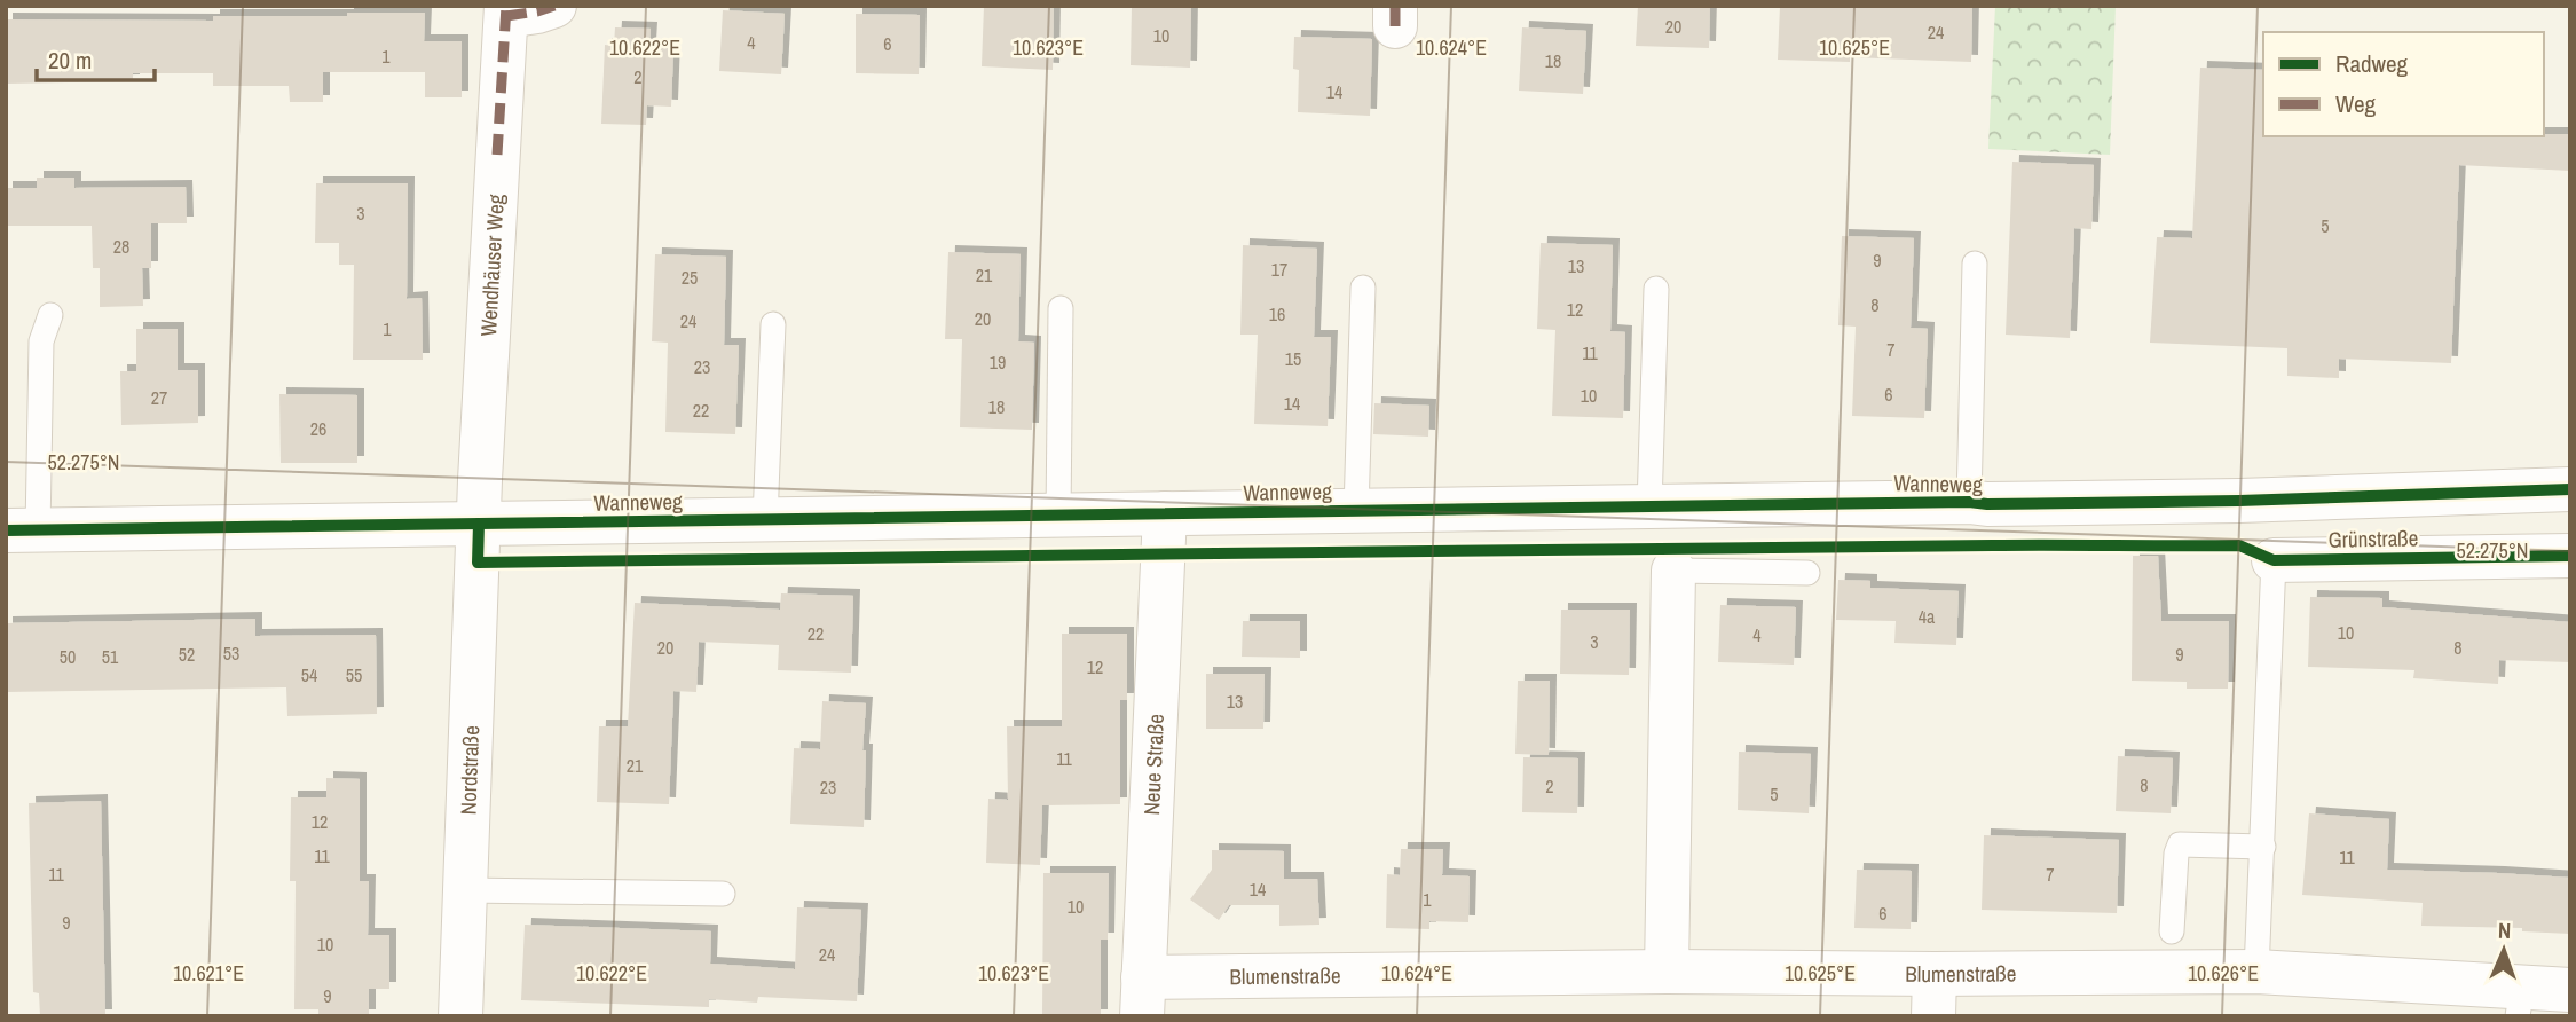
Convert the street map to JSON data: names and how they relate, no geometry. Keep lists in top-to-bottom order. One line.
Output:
{"streets":{"street":["Wendhäuser Weg","Wanneweg","Grünstraße","Neue Straße","Nordstraße","Blumenstraße"]},"crossings":[["Wendhäuser Weg","Wanneweg"],["Wendhäuser Weg","Nordstraße"],["Wanneweg","Neue Straße"],["Wanneweg","Nordstraße"],["Neue Straße","Blumenstraße"]],"house_numbers":["20","24","10","4","6","1","18","2","14","3","5","28","9","13","17","21","25","8","12","16","20","24","1","7","11","15","19","23","6","10","27","14","18","22","26","4a","10","22","4","3","20","8","53","52","9","50","51","12","54","55","13","11","21","8","2","23","5","12","11","11","11","7","14","1","10","6","9","10","24","9"],"legend":["Radweg","Weg"],"scale_bar":"20 m","north":"top","coordinates":["10.622°E","10.623°E","10.624°E","10.625°E","52.275°N","10.621°E","10.626°E"]}
